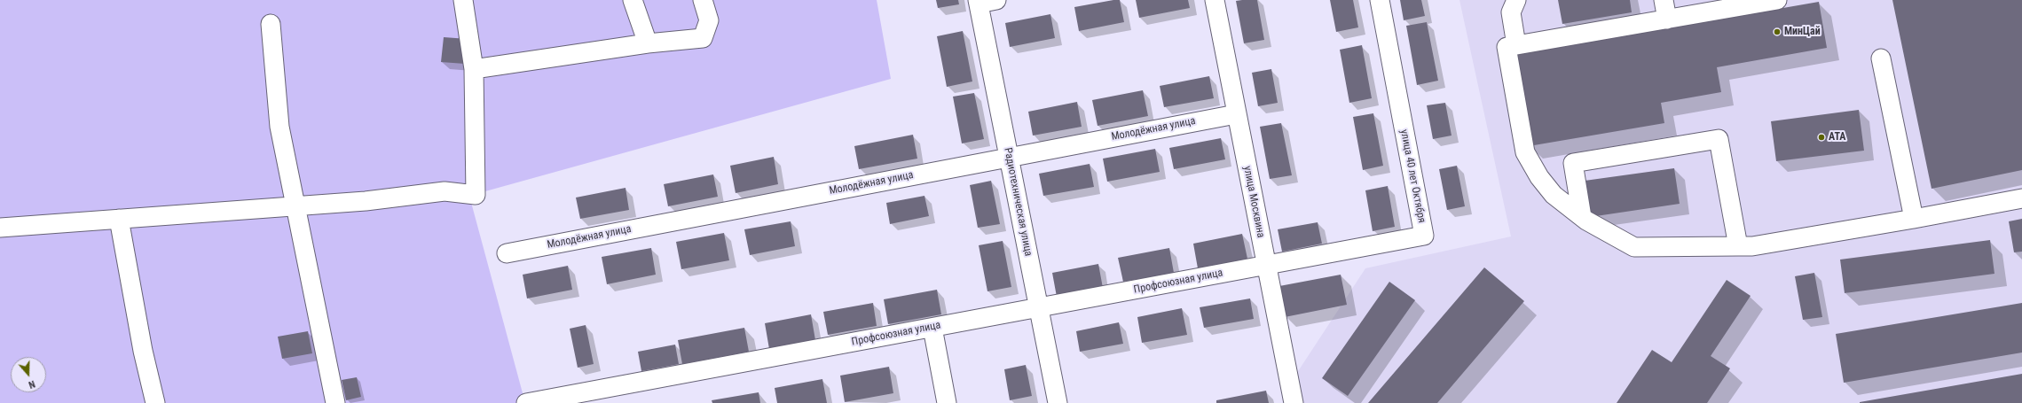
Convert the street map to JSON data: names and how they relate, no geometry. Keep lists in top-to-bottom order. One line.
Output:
{"streets":{"street":["Молодёжная улица","улица 40 лет Октября","Радиотехническая улица","улица Москвина","Профсоюзная улица"]},"crossings":[["Молодёжная улица","Радиотехническая улица"],["Молодёжная улица","улица Москвина"],["улица 40 лет Октября","улица Москвина"],["улица 40 лет Октября","Профсоюзная улица"],["Радиотехническая улица","Профсоюзная улица"],["улица Москвина","Профсоюзная улица"]],"places":["МинЦай","АТА"],"north":"bottom"}
